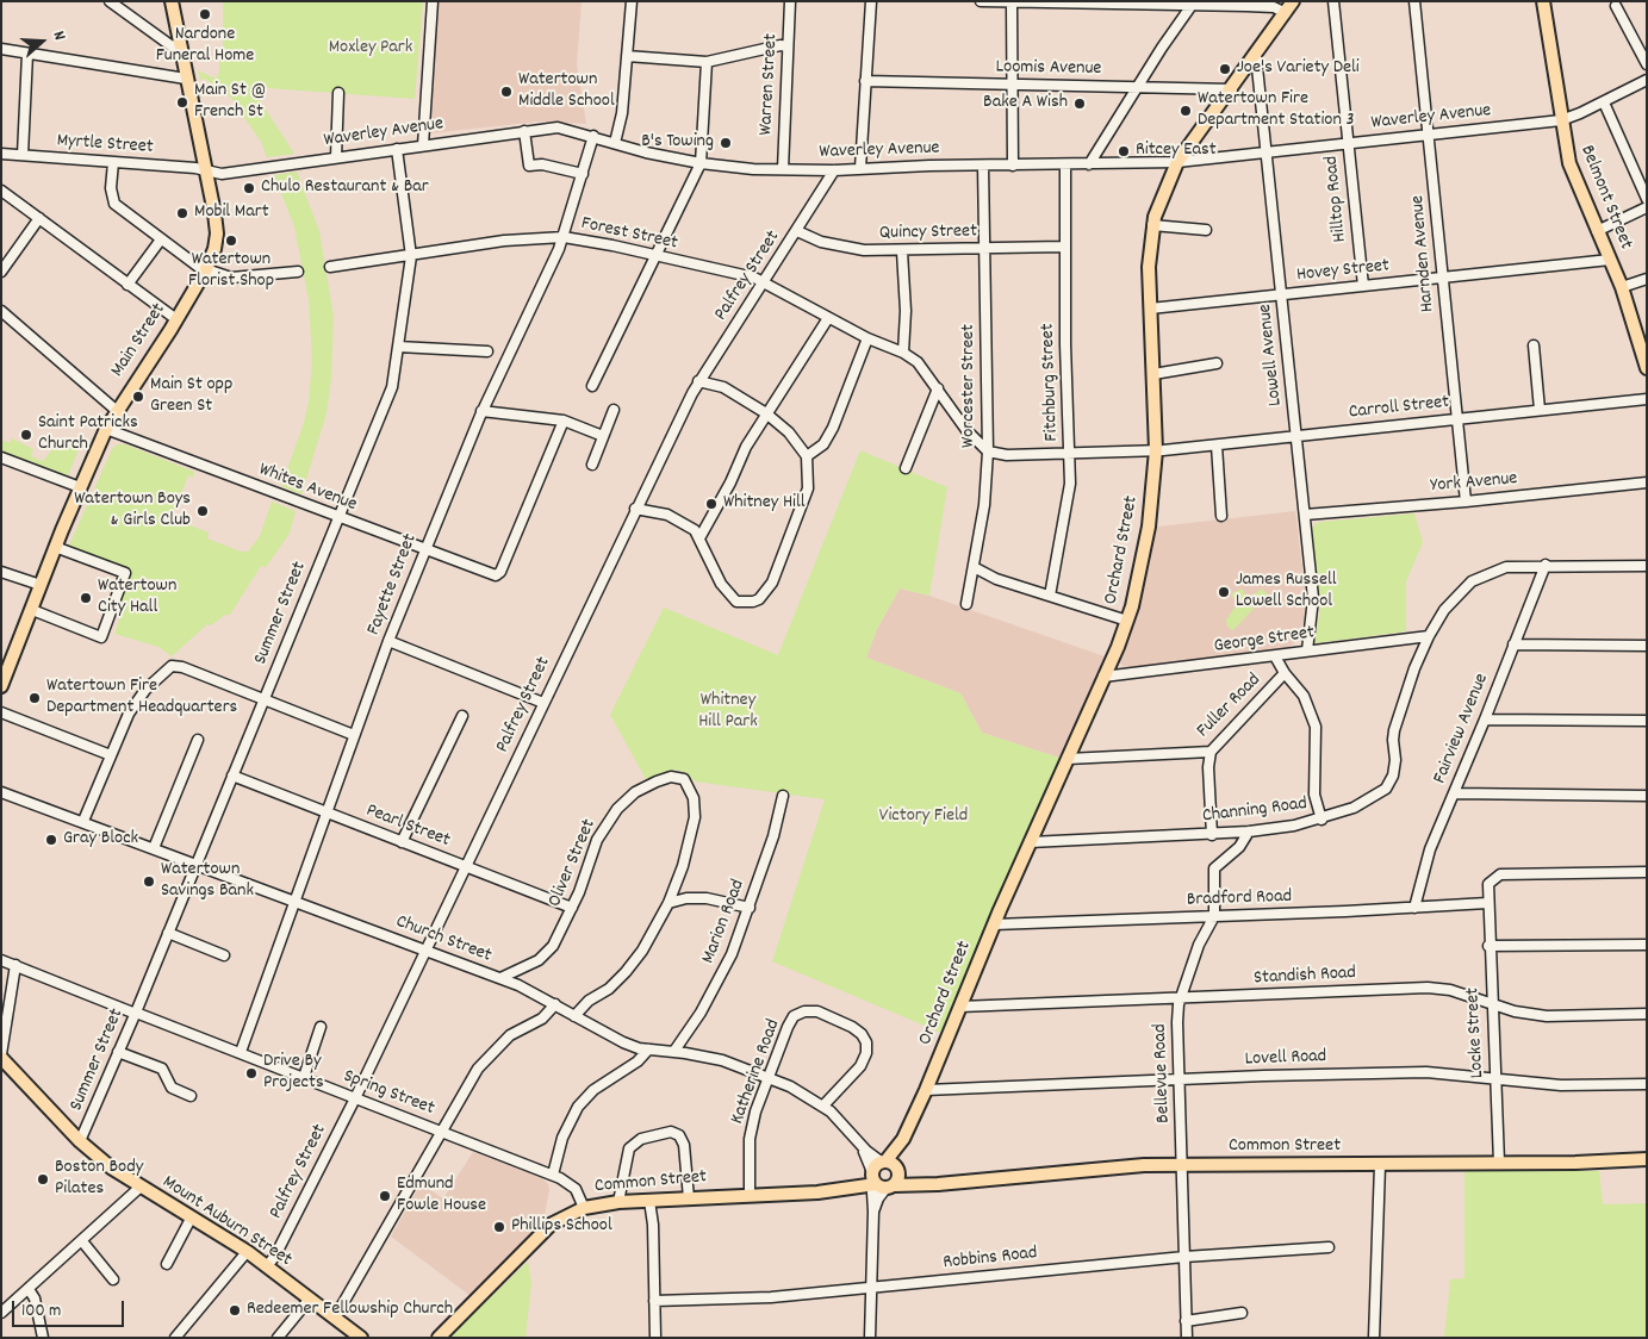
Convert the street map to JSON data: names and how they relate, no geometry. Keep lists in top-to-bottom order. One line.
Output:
{"streets":{"main road":["Belmont Street","Main Street","Orchard Street","Common Street","Mount Auburn Street"],"street":["Loomis Avenue","Warren Street","Waverley Avenue","Myrtle Street","Hilltop Road","Quincy Street","Forest Street","Harnden Avenue","Hovey Street","Palfrey Street","Lowell Avenue","Fitchburg Street","Worcester Street","Carroll Street","York Avenue","Whites Avenue","Fayette Street","Summer Street","George Street","Fuller Road","Fairview Avenue","Channing Road","Pearl Street","Oliver Street","Bradford Road","Marion Road","Church Street","Standish Road","Locke Street","Lovell Road","Katherine Road","Bellevue Road","Spring Street","Robbins Road"]},"crossings":[["Loomis Avenue","Orchard Street"],["Warren Street","Waverley Avenue"],["Waverley Avenue","Myrtle Street"],["Waverley Avenue","Belmont Street"],["Waverley Avenue","Hilltop Road"],["Waverley Avenue","Harnden Avenue"],["Waverley Avenue","Palfrey Street"],["Waverley Avenue","Main Street"],["Waverley Avenue","Lowell Avenue"],["Waverley Avenue","Fitchburg Street"],["Waverley Avenue","Worcester Street"],["Waverley Avenue","Orchard Street"],["Waverley Avenue","Fayette Street"],["Waverley Avenue","Summer Street"],["Myrtle Street","Main Street"],["Belmont Street","Hovey Street"],["Hilltop Road","Hovey Street"],["Quincy Street","Palfrey Street"],["Quincy Street","Fitchburg Street"],["Quincy Street","Worcester Street"],["Forest Street","Palfrey Street"],["Forest Street","Worcester Street"],["Forest Street","Carroll Street"],["Forest Street","Fayette Street"],["Forest Street","Summer Street"],["Harnden Avenue","Hovey Street"],["Harnden Avenue","Carroll Street"],["Harnden Avenue","York Avenue"],["Hovey Street","Lowell Avenue"],["Hovey Street","Orchard Street"],["Palfrey Street","Pearl Street"],["Palfrey Street","Church Street"],["Palfrey Street","Spring Street"],["Palfrey Street","Mount Auburn Street"],["Main Street","Whites Avenue"],["Lowell Avenue","Carroll Street"],["Lowell Avenue","York Avenue"],["Lowell Avenue","Orchard Street"],["Lowell Avenue","George Street"],["Fitchburg Street","Carroll Street"],["Worcester Street","Carroll Street"],["Carroll Street","Orchard Street"],["Whites Avenue","Fayette Street"],["Whites Avenue","Summer Street"],["Orchard Street","George Street"],["Orchard Street","Fuller Road"],["Orchard Street","Channing Road"],["Orchard Street","Bradford Road"],["Orchard Street","Church Street"],["Orchard Street","Standish Road"],["Orchard Street","Lovell Road"],["Orchard Street","Common Street"],["Fayette Street","Pearl Street"],["Fayette Street","Church Street"],["Fayette Street","Spring Street"],["Summer Street","Pearl Street"],["Summer Street","Church Street"],["Summer Street","Spring Street"],["Summer Street","Mount Auburn Street"],["George Street","Fuller Road"],["George Street","Channing Road"],["Fairview Avenue","Channing Road"],["Fairview Avenue","Bradford Road"],["Channing Road","Bellevue Road"],["Pearl Street","Oliver Street"],["Oliver Street","Church Street"],["Bradford Road","Locke Street"],["Bradford Road","Bellevue Road"],["Marion Road","Church Street"],["Church Street","Katherine Road"],["Church Street","Common Street"],["Standish Road","Locke Street"],["Standish Road","Bellevue Road"],["Locke Street","Lovell Road"],["Locke Street","Common Street"],["Lovell Road","Bellevue Road"],["Katherine Road","Common Street"],["Bellevue Road","Common Street"],["Bellevue Road","Robbins Road"],["Spring Street","Common Street"]],"parks":["Moxley Park","Whitney Hill Park","Victory Field"],"places":["Nardone Funeral Home","Joe's Variety Deli","Watertown Middle School","Main St @ French St","Bake A Wish","Watertown Fire Department Station 3","B's Towing","Ritcey East","Chulo Restaurant & Bar","Mobil Mart","Watertown Florist Shop","Main St opp Green St","Saint Patricks Church","Whitney Hill","Watertown Boys & Girls Club","James Russell Lowell School","Watertown City Hall","Watertown Fire Department Headquarters","Gray Block","Watertown Savings Bank","Drive By Projects","Boston Body Pilates","Edmund Fowle House","Phillips School","Redeemer Fellowship Church"],"scale_bar":"100 m","north":"right"}
